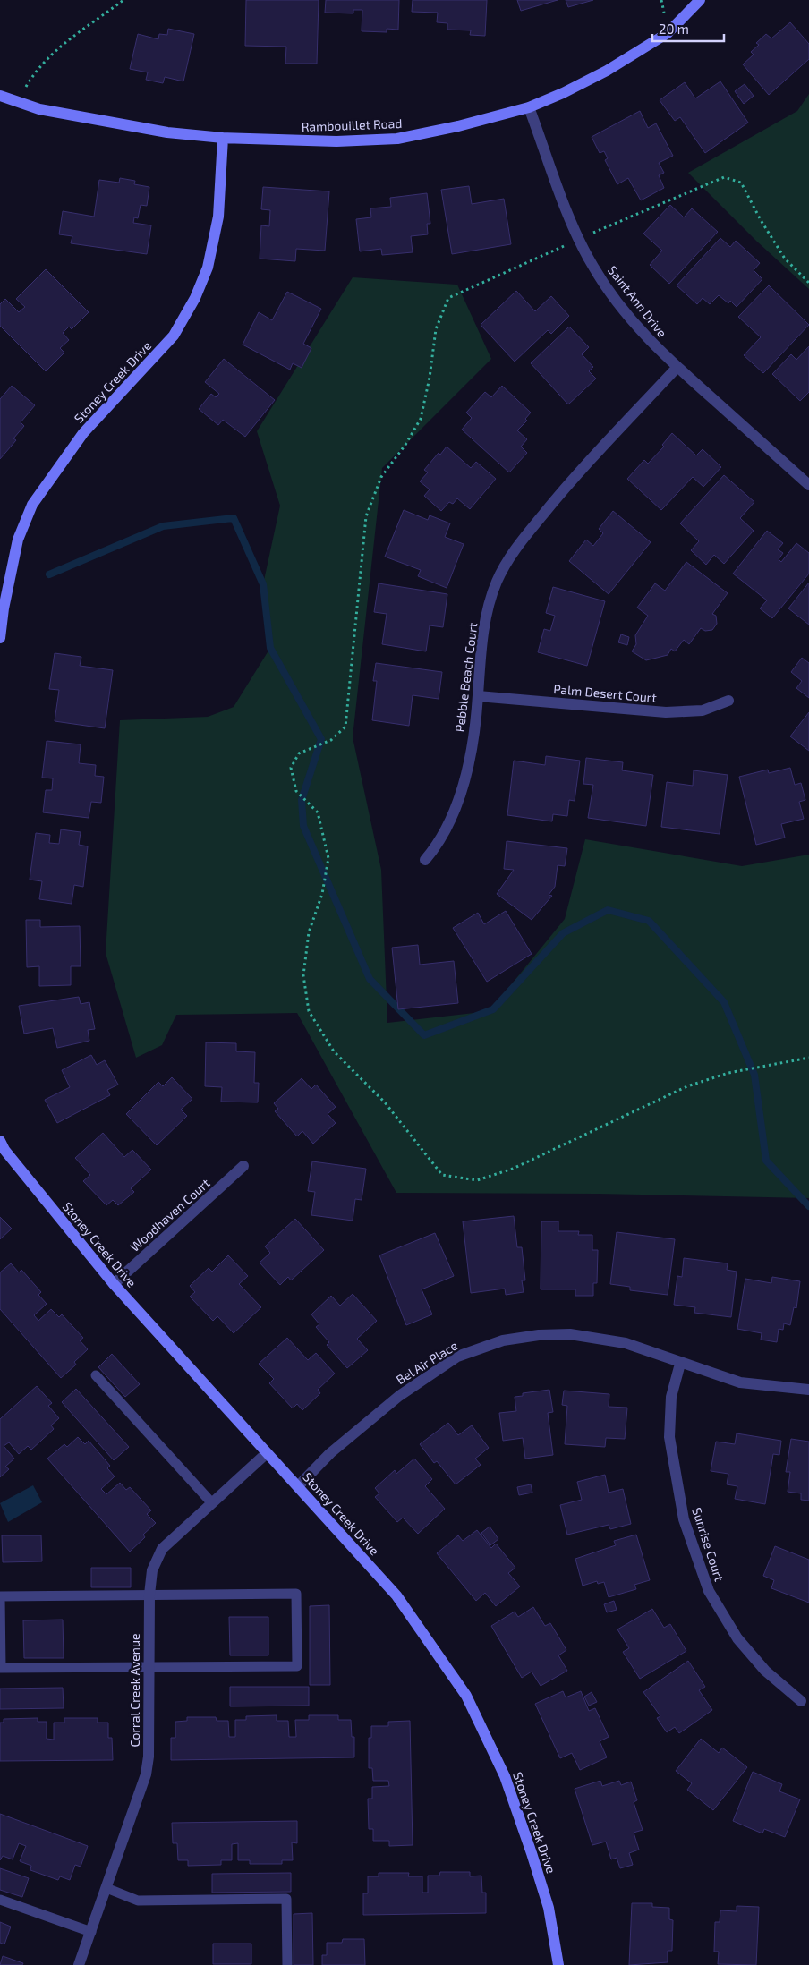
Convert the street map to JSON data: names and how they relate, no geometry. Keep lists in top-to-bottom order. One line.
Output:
{"streets":{"street":["Rambouillet Road","Saint Ann Drive","Stoney Creek Drive","Pebble Beach Court","Palm Desert Court","Woodhaven Court","Bel Air Place","Sunrise Court","Corral Creek Avenue"]},"crossings":[["Rambouillet Road","Saint Ann Drive"],["Rambouillet Road","Stoney Creek Drive"],["Saint Ann Drive","Pebble Beach Court"],["Stoney Creek Drive","Woodhaven Court"],["Stoney Creek Drive","Bel Air Place"],["Stoney Creek Drive","Corral Creek Avenue"],["Pebble Beach Court","Palm Desert Court"],["Bel Air Place","Sunrise Court"]],"scale_bar":"20 m"}
